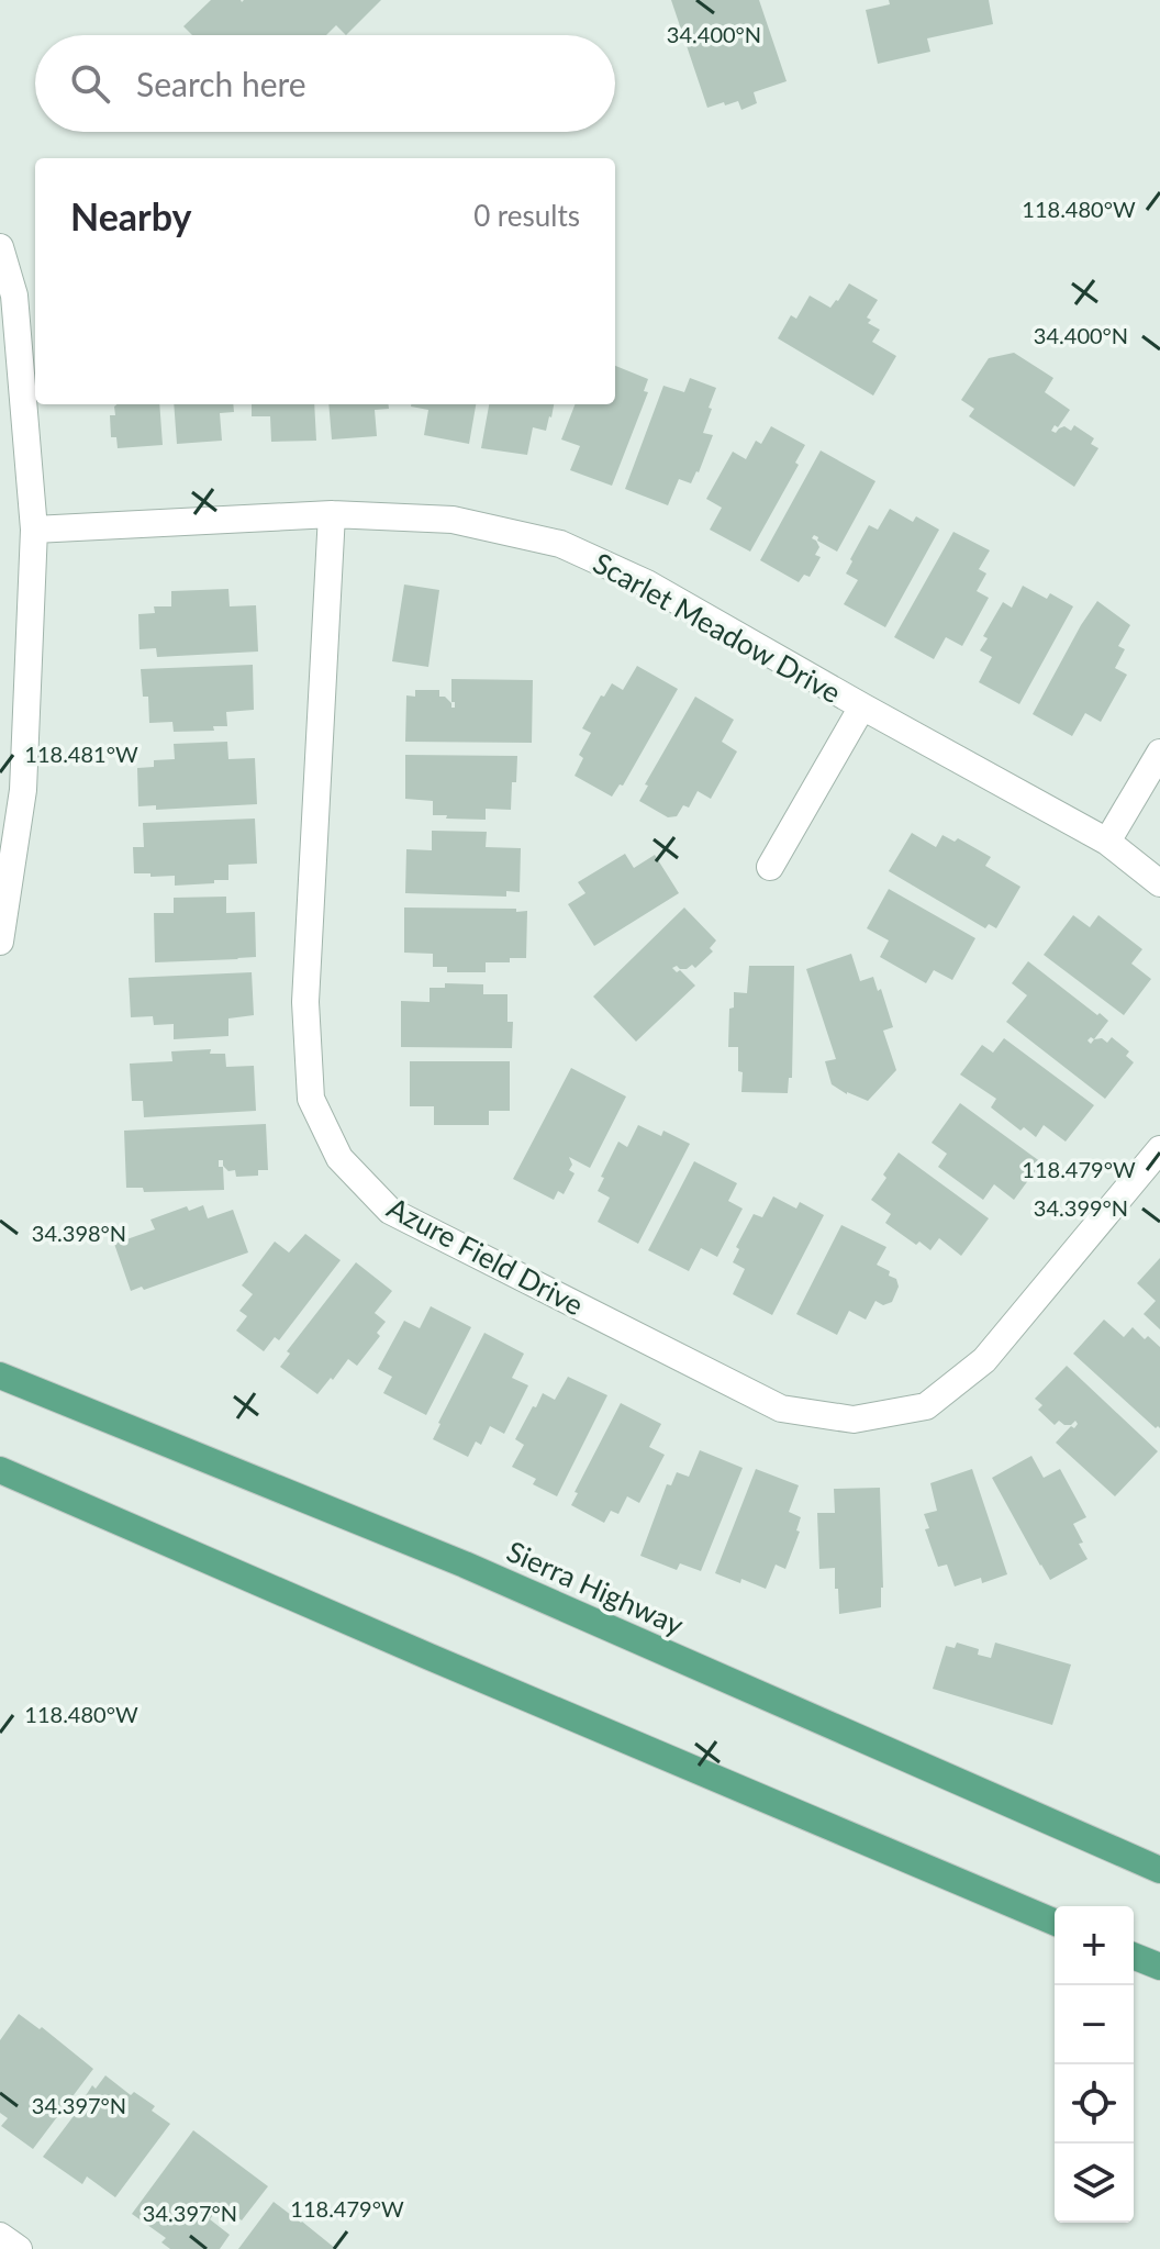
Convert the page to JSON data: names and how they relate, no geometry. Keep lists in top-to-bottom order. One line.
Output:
{"streets":{"main road":["Sierra Highway"],"street":["Scarlet Meadow Drive","Azure Field Drive"]},"crossings":[["Scarlet Meadow Drive","Azure Field Drive"]],"page":{"search":"Search here","heading":["Nearby","0 results"],"map_buttons":["+","−"]},"coordinates":["34.400°N","118.480°W","118.481°W","118.479°W","34.399°N","34.398°N","34.397°N"]}
